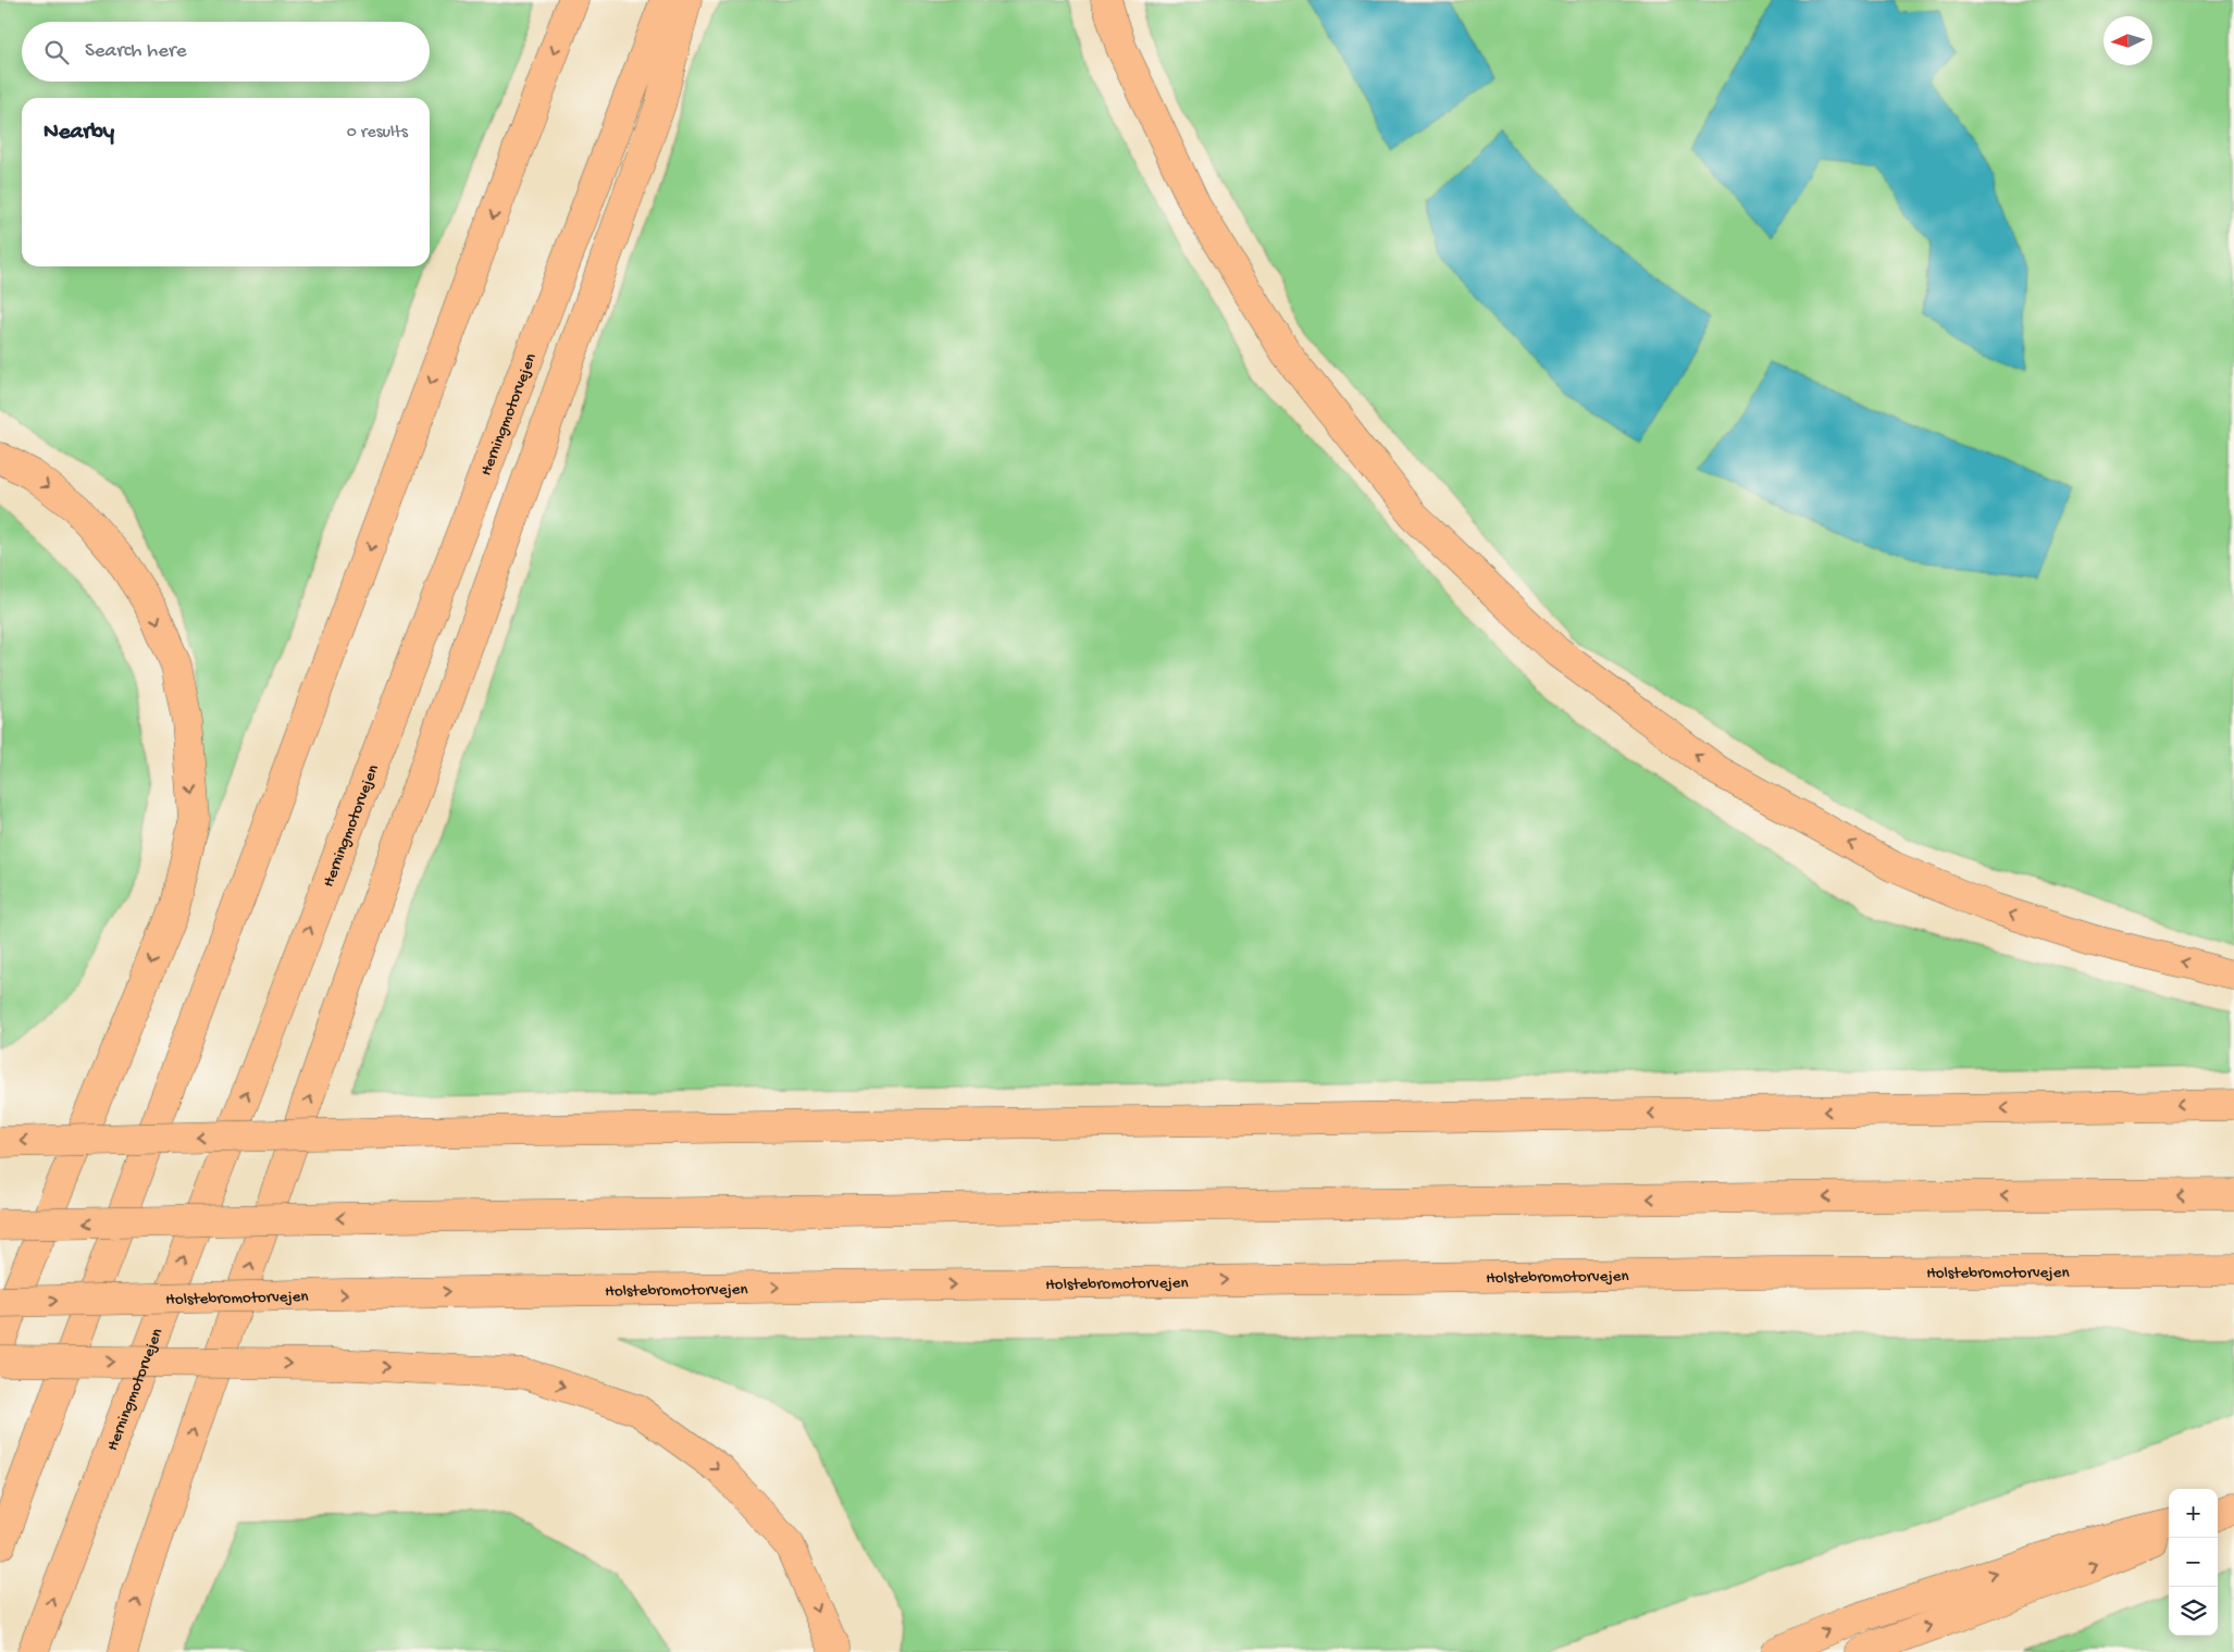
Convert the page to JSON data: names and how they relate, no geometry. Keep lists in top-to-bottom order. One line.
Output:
{"streets":{"highway":["Herningmotorvejen","Holstebromotorvejen"]},"north":"left","page":{"search":"Search here","heading":["Nearby","0 results"],"map_buttons":["+","−"]}}
